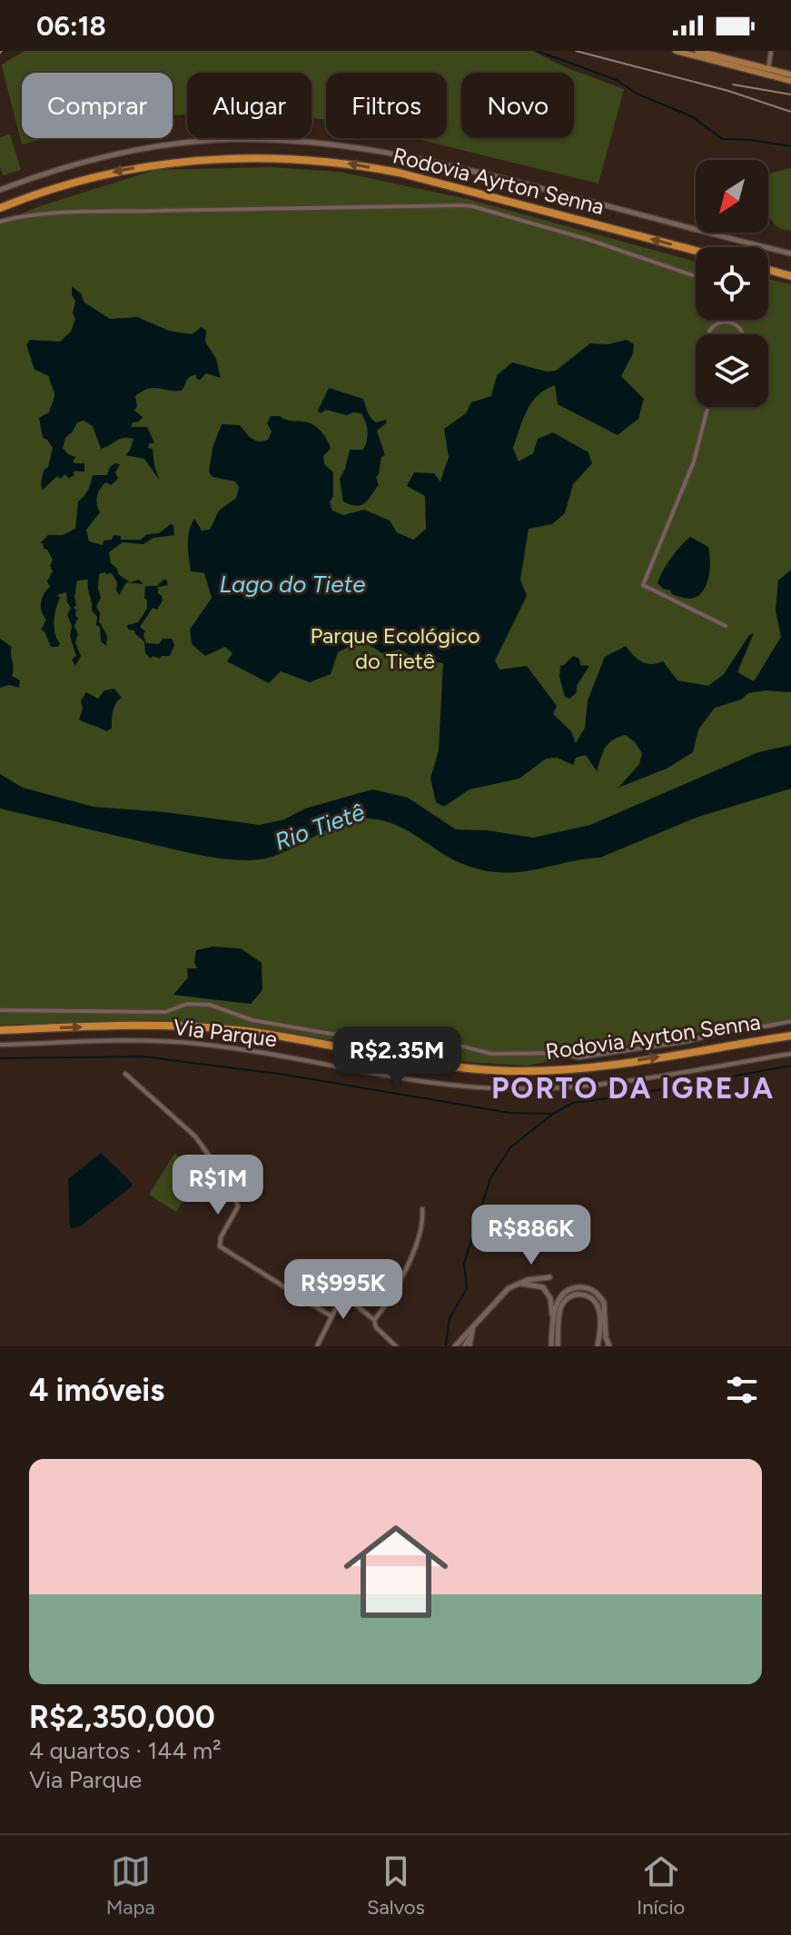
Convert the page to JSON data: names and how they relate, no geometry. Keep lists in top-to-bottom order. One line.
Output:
{"streets":{"highway":["Rodovia Ayrton Senna"],"street":["Via Parque"]},"districts":["PORTO DA IGREJA"],"water":["Lago do Tiete","Rio Tietê"],"parks":["Parque Ecológico do Tietê"],"north":"bottom left","page":{"status":"06:18","chip":["Comprar","Alugar","Filtros","Novo"],"price":["R$2.35M","R$1M","R$886K","R$995K"],"heading":"4 imóveis","list":[{"name":"R$2,350,000","note":"4 quartos · 144 m² · Via Parque"}],"tabs":["Mapa","Salvos","Início"]}}
